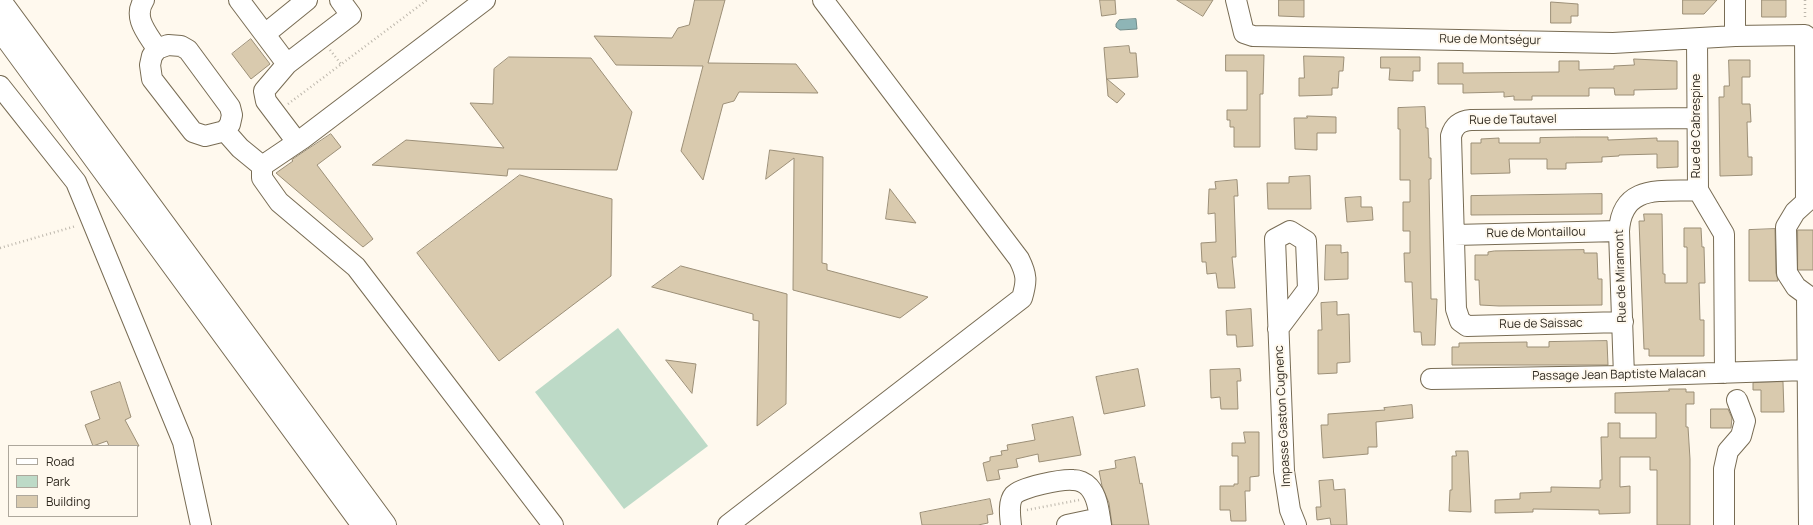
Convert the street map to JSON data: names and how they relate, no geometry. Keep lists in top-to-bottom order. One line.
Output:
{"streets":{"street":["Rue de Montségur","Rue de Tautavel","Rue de Cabrespine","Rue de Montaillou","Rue de Miramont","Rue de Saissac","Passage Jean Baptiste Malacan","Impasse Gaston Cugnenc"]},"crossings":[["Rue de Montségur","Rue de Cabrespine"],["Rue de Montségur","Passage Jean Baptiste Malacan"],["Rue de Tautavel","Rue de Cabrespine"],["Rue de Tautavel","Rue de Montaillou"],["Rue de Tautavel","Rue de Saissac"],["Rue de Cabrespine","Rue de Miramont"],["Rue de Cabrespine","Passage Jean Baptiste Malacan"],["Rue de Montaillou","Rue de Miramont"],["Rue de Miramont","Rue de Saissac"],["Rue de Miramont","Passage Jean Baptiste Malacan"]],"legend":["Road","Park","Building"]}
